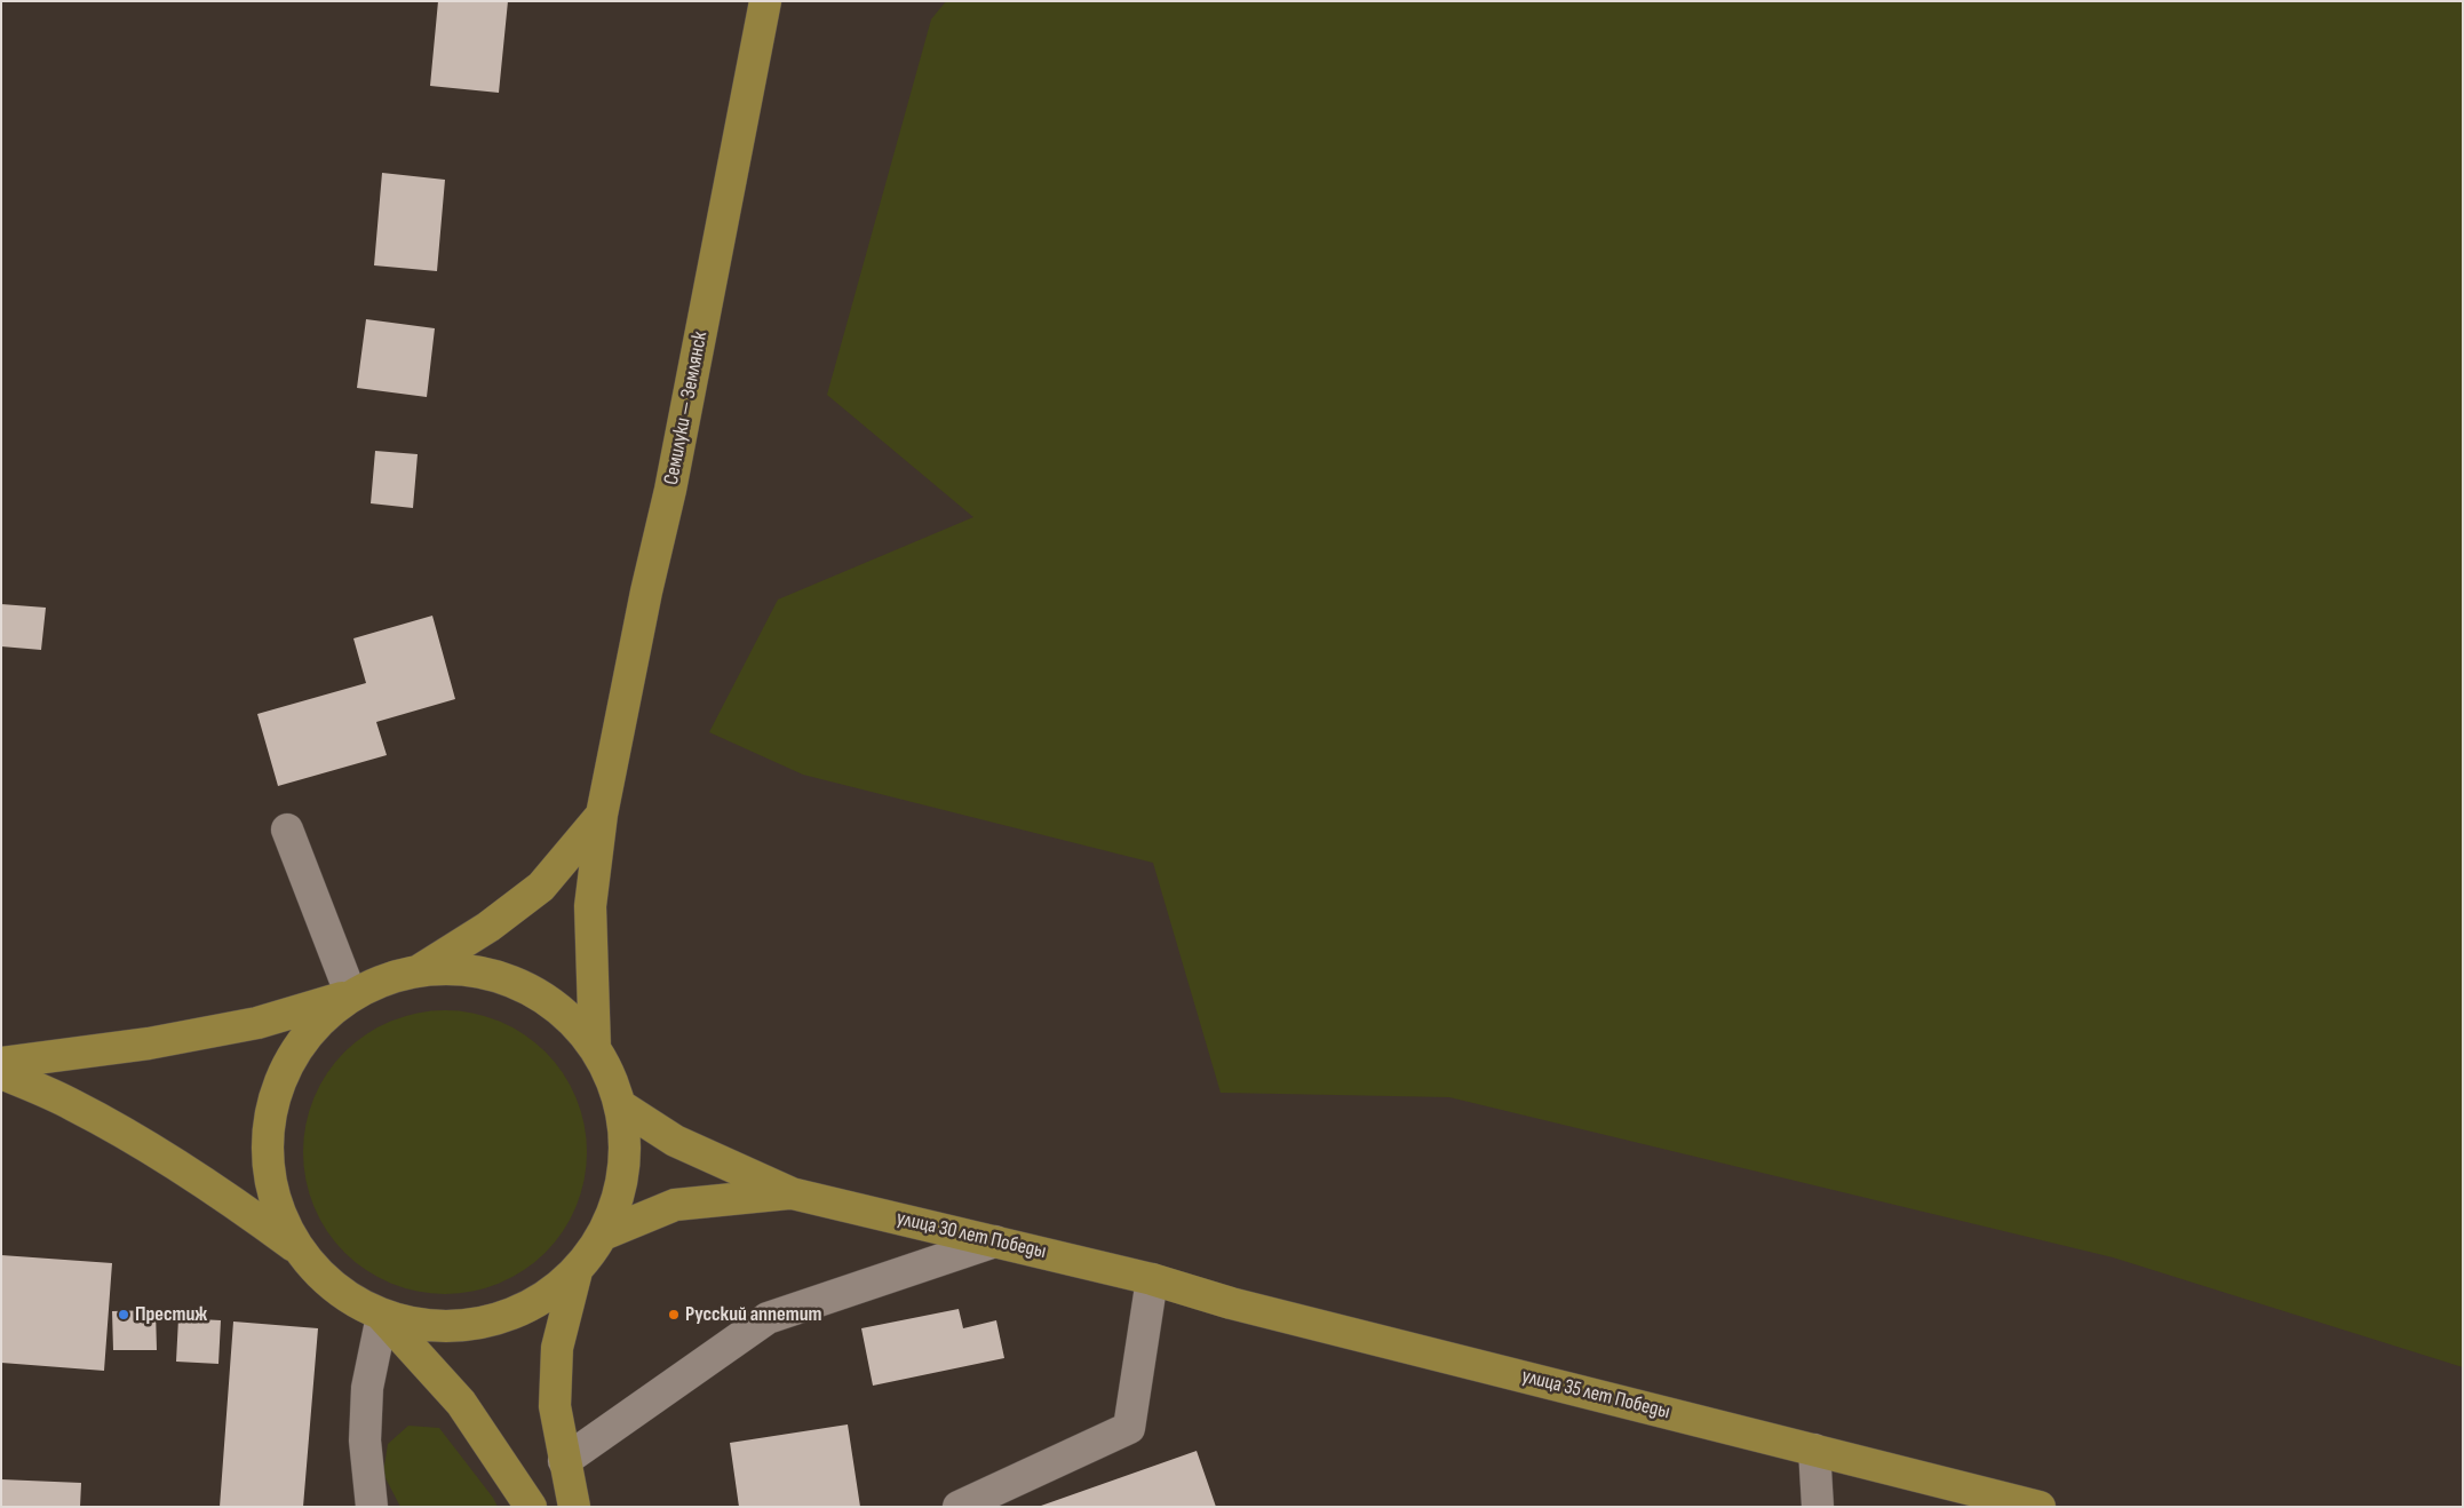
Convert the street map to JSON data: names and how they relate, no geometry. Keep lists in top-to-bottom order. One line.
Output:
{"streets":{"main road":["Семилуки — Землянск","улица 30 лет Победы","улица 35 лет Победы"]},"crossings":[["улица 30 лет Победы","улица 35 лет Победы"]],"places":["Престиж","Русский аппетит"]}
